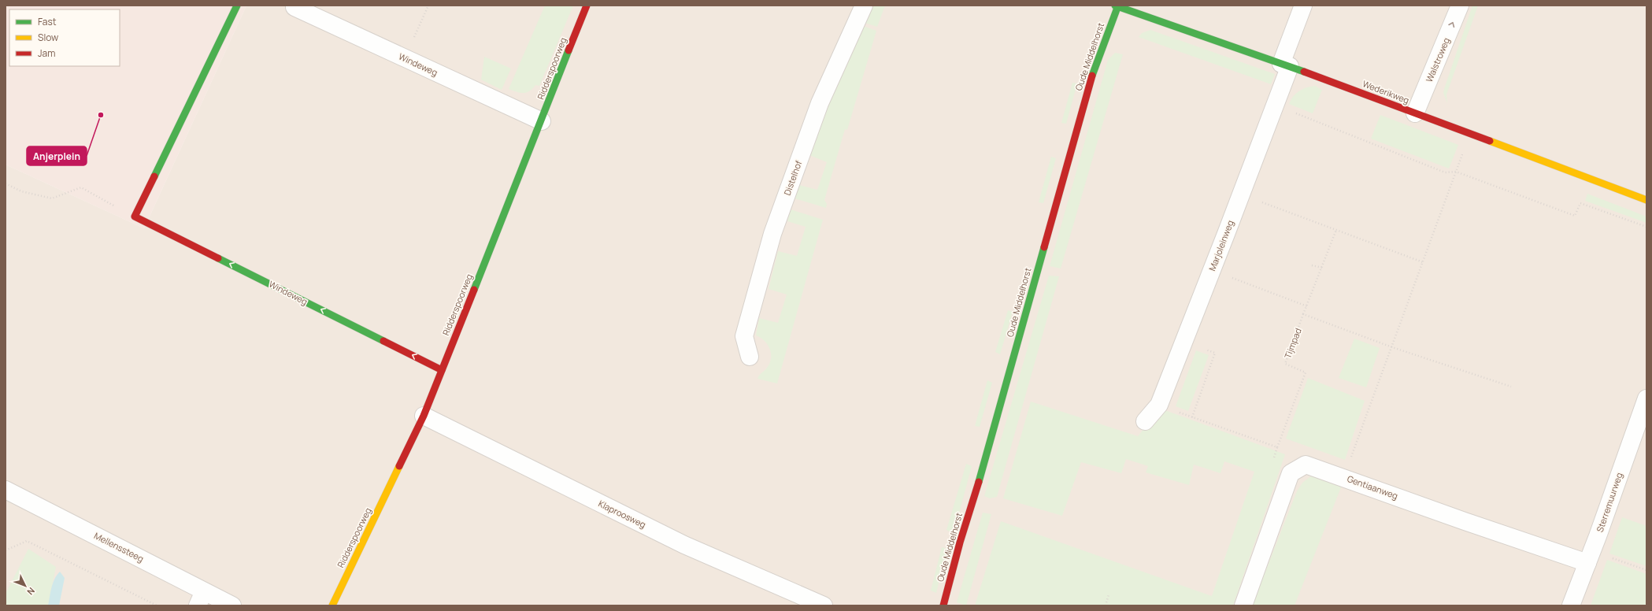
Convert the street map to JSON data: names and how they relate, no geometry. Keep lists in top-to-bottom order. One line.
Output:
{"streets":{"street":["Oude Middelhorst","Walstroweg","Windeweg","Ridderspoorweg","Wederikweg","Distelhof","Marjoleinweg","Gentiaanweg","Sterremuurweg","Klaproosweg","Mellenssteeg"],"path":["Tijmpad"]},"crossings":[["Oude Middelhorst","Wederikweg"],["Walstroweg","Wederikweg"],["Windeweg","Ridderspoorweg"],["Ridderspoorweg","Klaproosweg"],["Wederikweg","Marjoleinweg"],["Gentiaanweg","Sterremuurweg"]],"one_way":["Walstroweg","Windeweg"],"places":["Anjerplein"],"legend":["Fast","Slow","Jam"],"north":"bottom right"}
